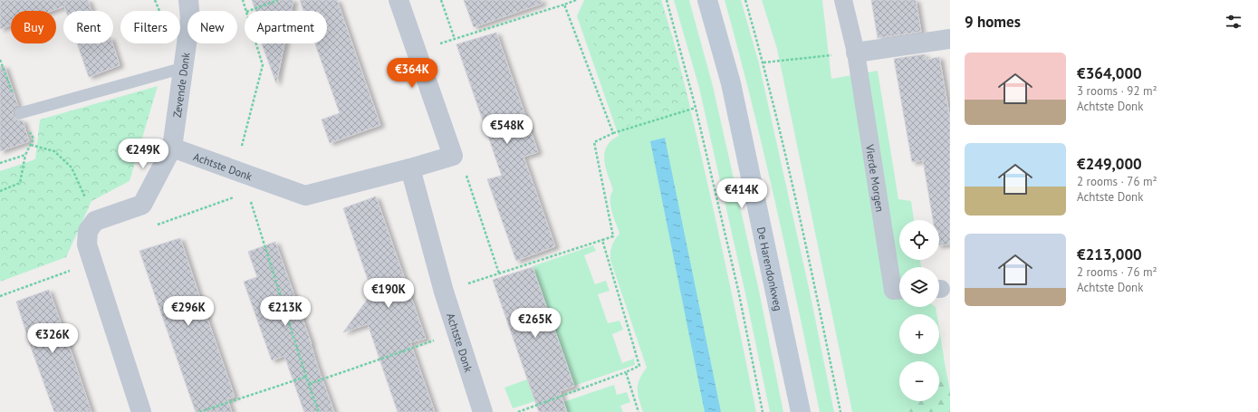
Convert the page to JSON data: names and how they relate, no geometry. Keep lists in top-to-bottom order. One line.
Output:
{"streets":{"main road":["De Harendonkweg"],"street":["Zevende Donk","Achtste Donk","Vierde Morgen"]},"crossings":[["Zevende Donk","Achtste Donk"]],"page":{"heading":"9 homes","chip":["Buy","Rent","Filters","New","Apartment"],"list":[{"name":"€364,000","note":"3 rooms · 92 m² · Achtste Donk"},{"name":"€249,000","note":"2 rooms · 76 m² · Achtste Donk"},{"name":"€213,000","note":"2 rooms · 76 m² · Achtste Donk"}],"price":["€364K","€548K","€249K","€414K","€190K","€296K","€213K","€265K","€326K"],"map_buttons":["+","−"]}}
